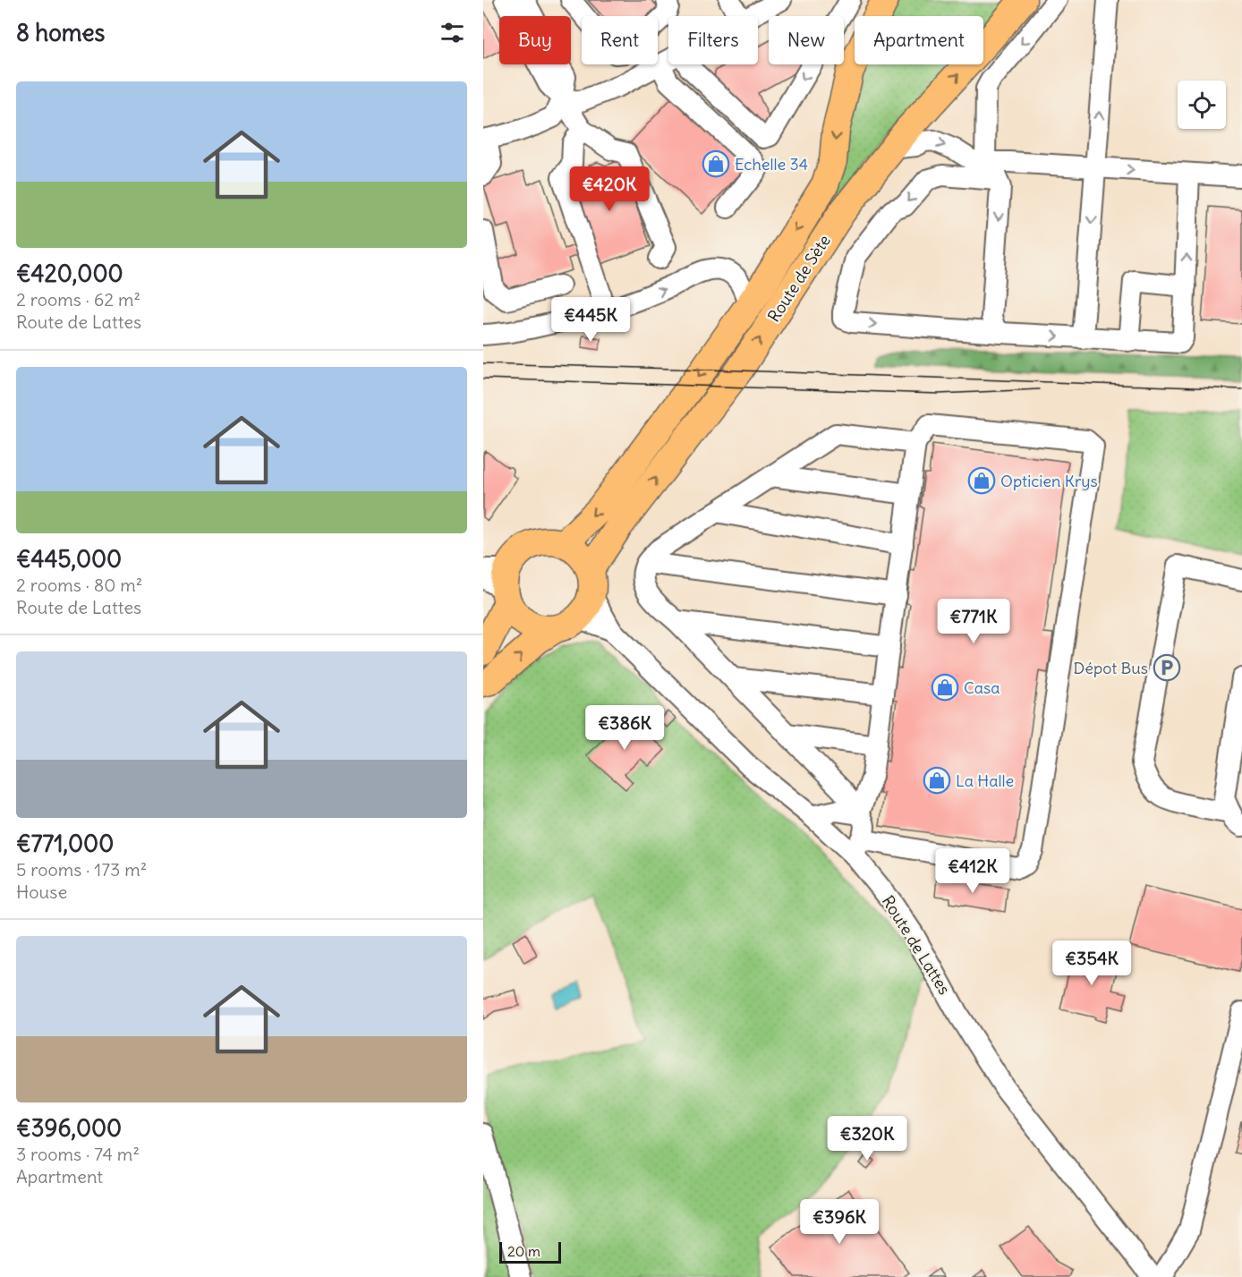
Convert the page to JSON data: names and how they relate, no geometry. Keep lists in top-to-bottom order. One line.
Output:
{"streets":{"main road":["Route de Sète"],"street":["Route de Lattes"]},"crossings":[["Route de Sète","Route de Lattes"]],"places":{"shop":["Echelle 34","Opticien Krys","Casa","La Halle"],"parking":["Dépot Bus"]},"scale_bar":"20 m","page":{"heading":"8 homes","chip":["Buy","Rent","Filters","New","Apartment"],"list":[{"name":"€420,000","note":"2 rooms · 62 m² · Route de Lattes"},{"name":"€445,000","note":"2 rooms · 80 m² · Route de Lattes"},{"name":"€771,000","note":"5 rooms · 173 m² · House"},{"name":"€396,000","note":"3 rooms · 74 m² · Apartment"}],"price":["€420K","€445K","€771K","€386K","€412K","€354K","€320K","€396K"],"scale":"20 m"}}
